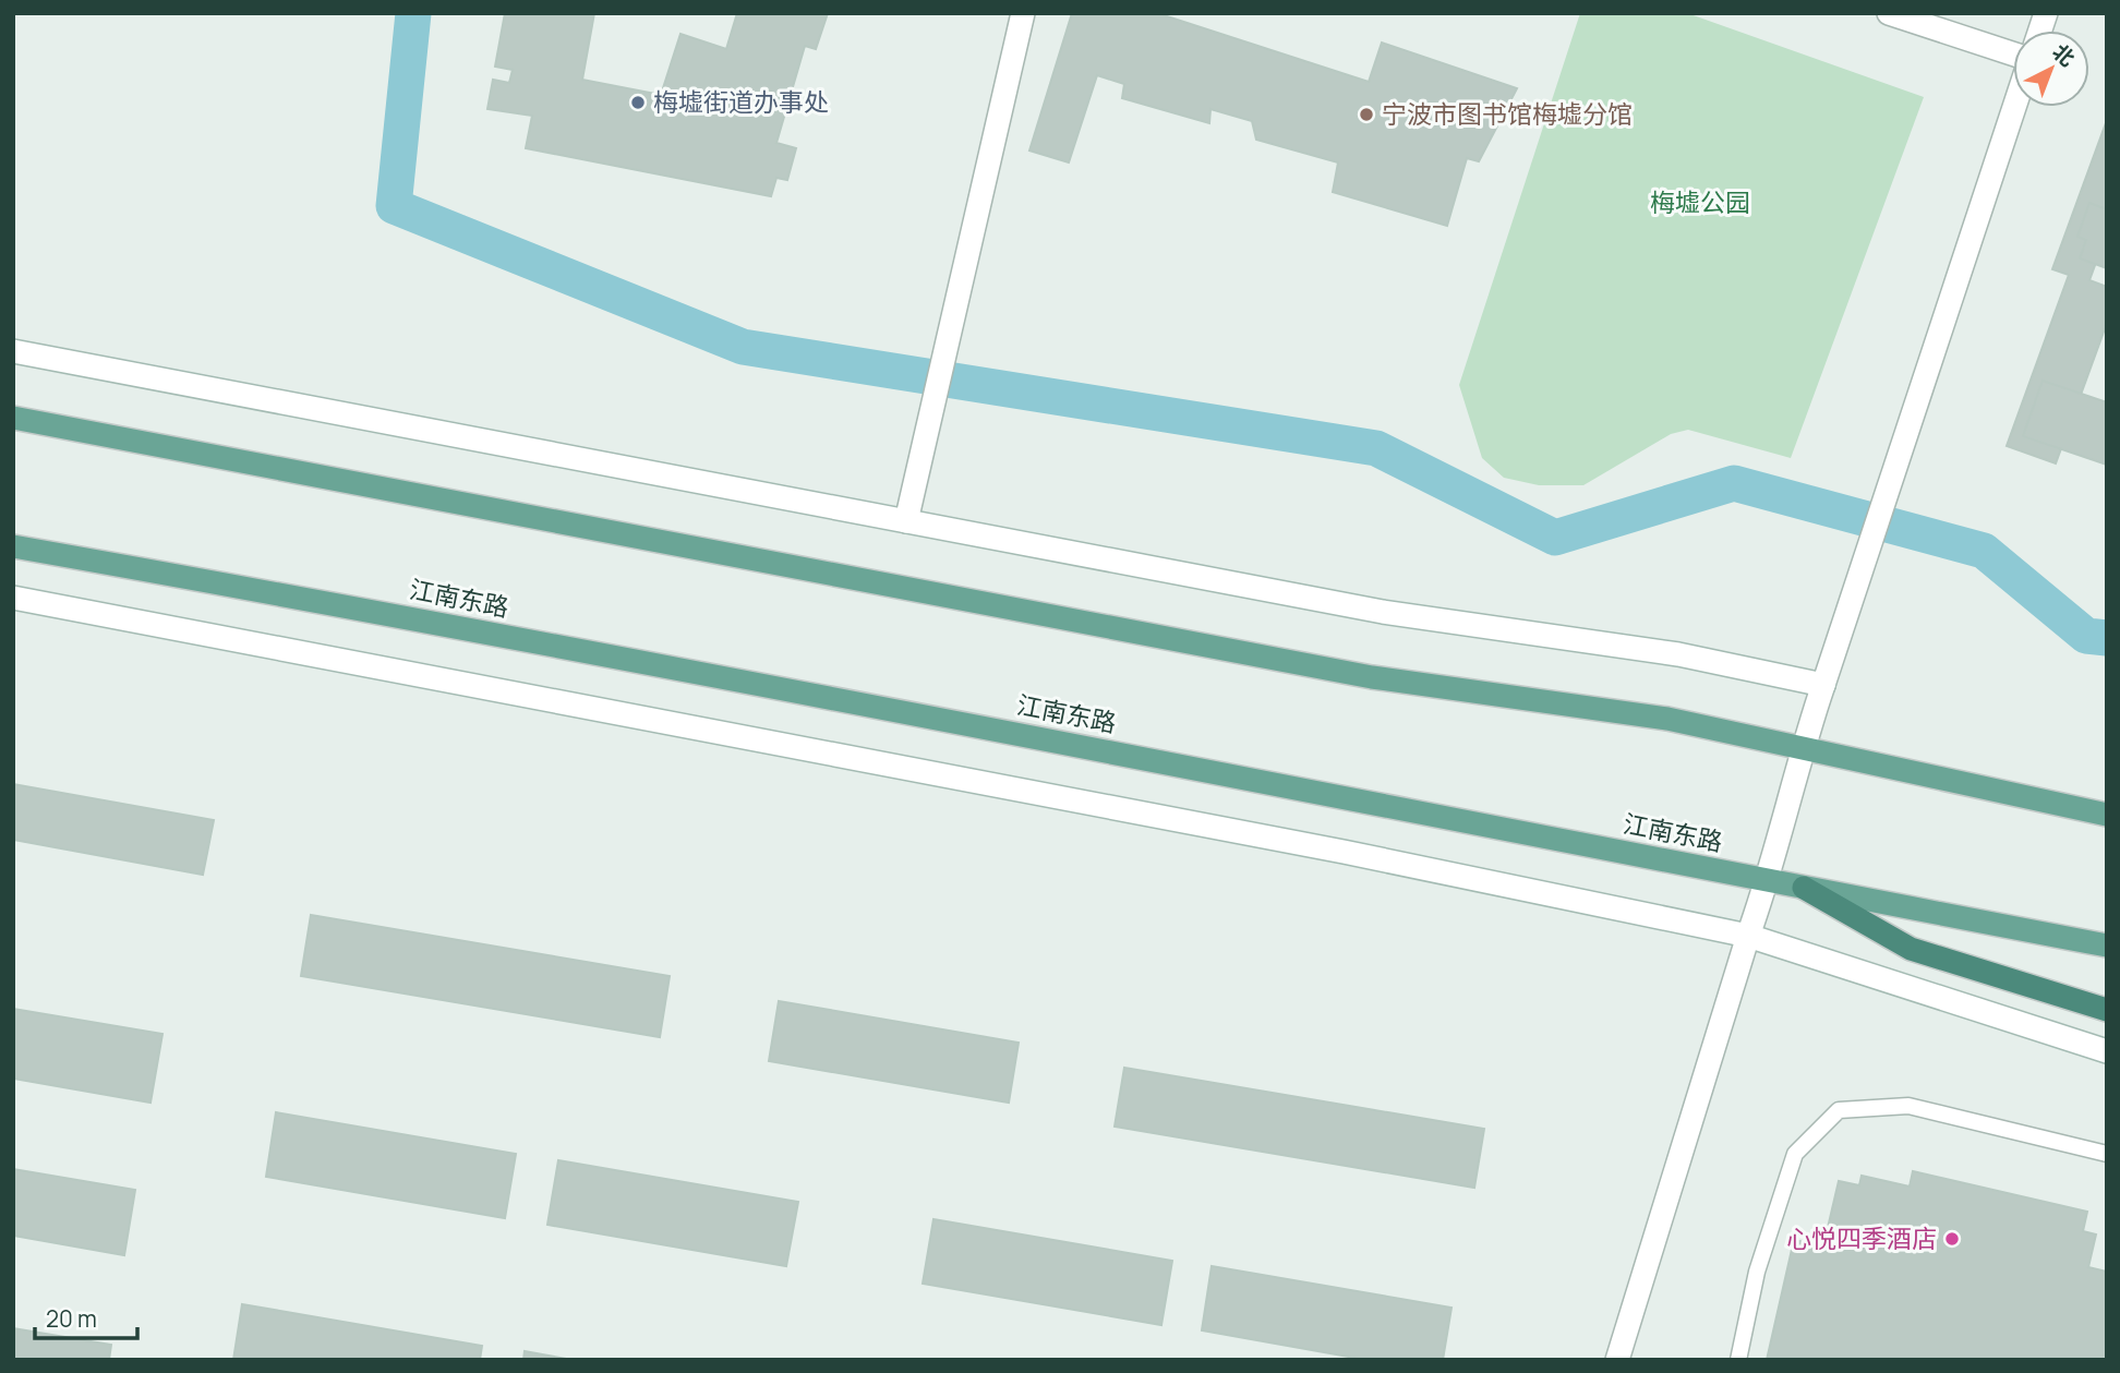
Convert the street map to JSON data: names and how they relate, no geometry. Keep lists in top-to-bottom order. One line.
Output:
{"streets":{"main road":["江南东路"]},"parks":["梅墟公园"],"places":["梅墟街道办事处","宁波市图书馆梅墟分馆","心悦四季酒店"],"scale_bar":"20 m","north":"top right"}
